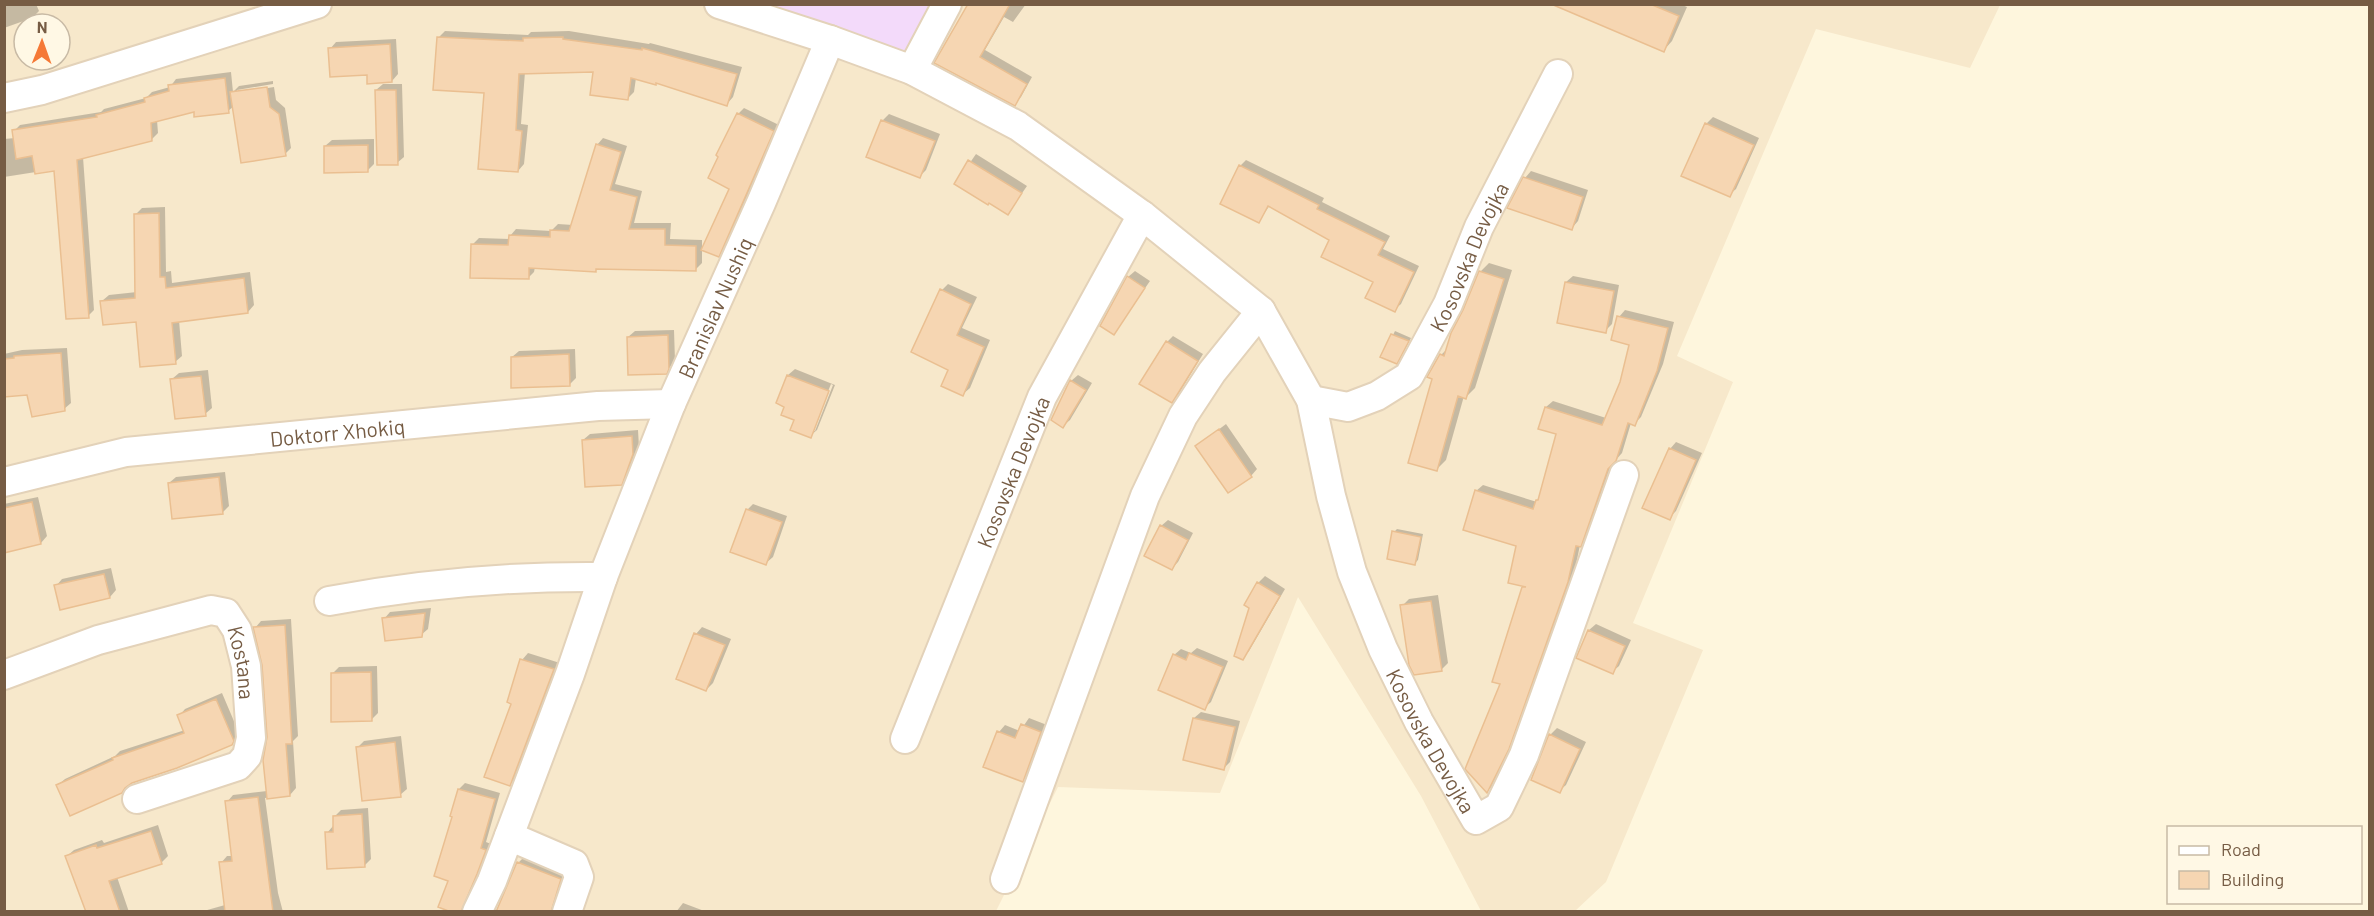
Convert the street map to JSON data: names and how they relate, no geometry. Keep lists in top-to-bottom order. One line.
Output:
{"streets":{"street":["Kosovska Devojka","Branislav Nushiq","Doktorr Xhokiq","Kostana"]},"crossings":[["Kosovska Devojka","Branislav Nushiq"],["Branislav Nushiq","Doktorr Xhokiq"]],"legend":["Road","Building"],"north":"top"}
